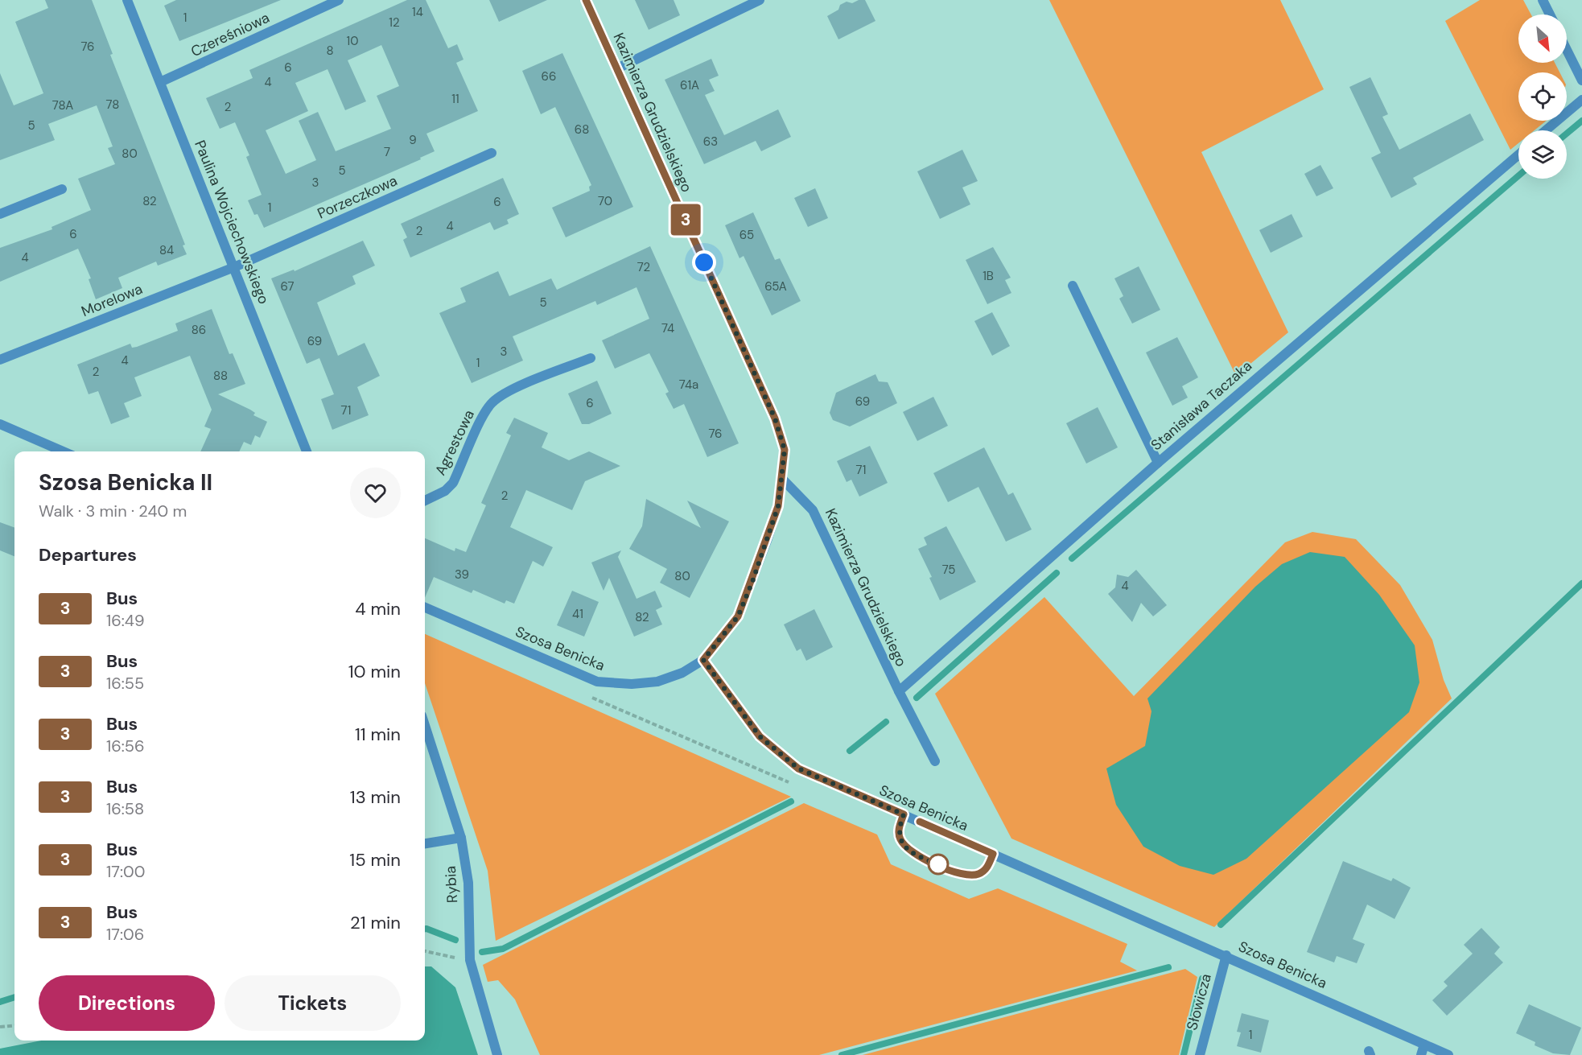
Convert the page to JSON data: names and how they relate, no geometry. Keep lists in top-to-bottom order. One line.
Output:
{"streets":{"street":["Czereśniowa","Kazimierza Grudzielskiego","Porzeczkowa","Paulina Wojciechowskiego","Morelowa","Stanisława Taczaka","Agrestowa","Szosa Benicka","Rybia","Słowicza"]},"crossings":[["Czereśniowa","Paulina Wojciechowskiego"],["Kazimierza Grudzielskiego","Stanisława Taczaka"],["Kazimierza Grudzielskiego","Szosa Benicka"],["Porzeczkowa","Paulina Wojciechowskiego"],["Porzeczkowa","Morelowa"],["Paulina Wojciechowskiego","Morelowa"],["Szosa Benicka","Słowicza"]],"lines":["bus line 3"],"house_numbers":["14","1","12","10","76","8","6","66","4","61A","11","78","78A","2","5","68","9","63","7","80","5","3","82","70","6","1","4","2","6","65","84","4","72","1B","67","65A","5","74","86","69","3","4","1","2","88","74a","69","6","71","76","71","2","75","39","80","4","41","82","1"],"north":"bottom right","page":{"on_map":"3","heading":[["Szosa Benicka II","Walk · 3 min · 240 m"],"Departures"],"list":[{"mark":"3","name":"Bus","note":"16:49","value":"4 min"},{"mark":"3","name":"Bus","note":"16:55","value":"10 min"},{"mark":"3","name":"Bus","note":"16:56","value":"11 min"},{"mark":"3","name":"Bus","note":"16:58","value":"13 min"},{"mark":"3","name":"Bus","note":"17:00","value":"15 min"},{"mark":"3","name":"Bus","note":"17:06","value":"21 min"}],"buttons":["Directions","Tickets"]}}
